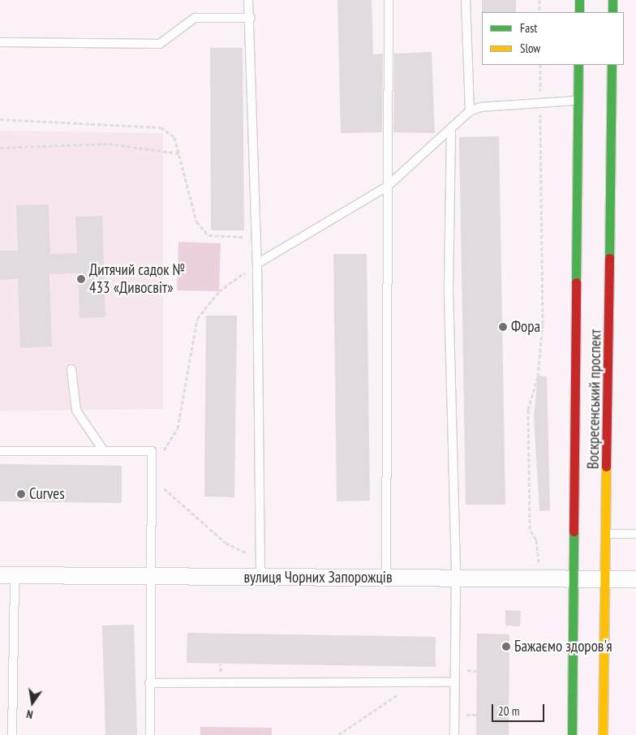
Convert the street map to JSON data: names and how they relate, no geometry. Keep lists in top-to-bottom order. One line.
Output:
{"streets":{"main road":["Воскресенський проспект"],"street":["вулиця Чорних Запорожців"]},"crossings":[["Воскресенський проспект","вулиця Чорних Запорожців"]],"places":["Дитячий садок № 433 «Дивосвіт»","Фора","Curves","Бажаємо здоров'я"],"legend":["Fast","Slow"],"scale_bar":"20 m","north":"bottom"}
